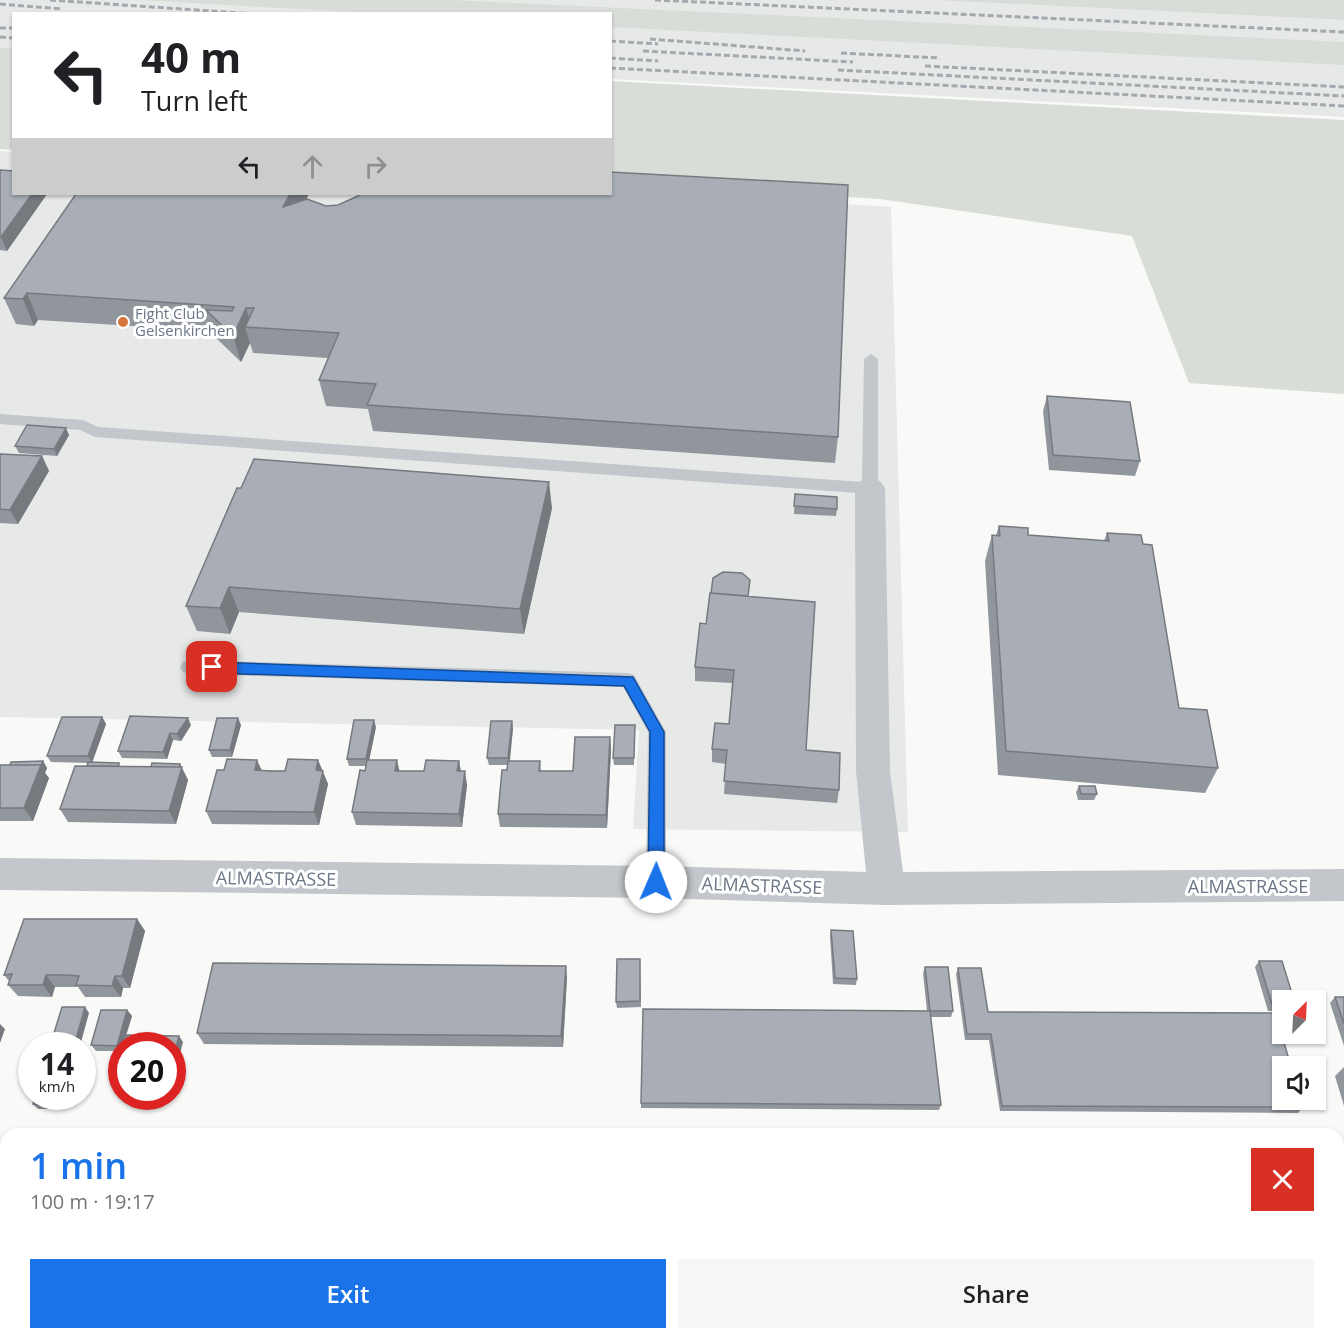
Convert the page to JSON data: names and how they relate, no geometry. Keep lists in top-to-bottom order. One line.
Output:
{"streets":{"street":["ALMASTRASSE"]},"places":["Fight Club Gelsenkirchen"],"north":"top right","page":{"turn":["40 m","Turn left"],"speed":"14 km/h","limit":"20","heading":["1 min","100 m · 19:17"],"buttons":["Exit","Share"]}}
